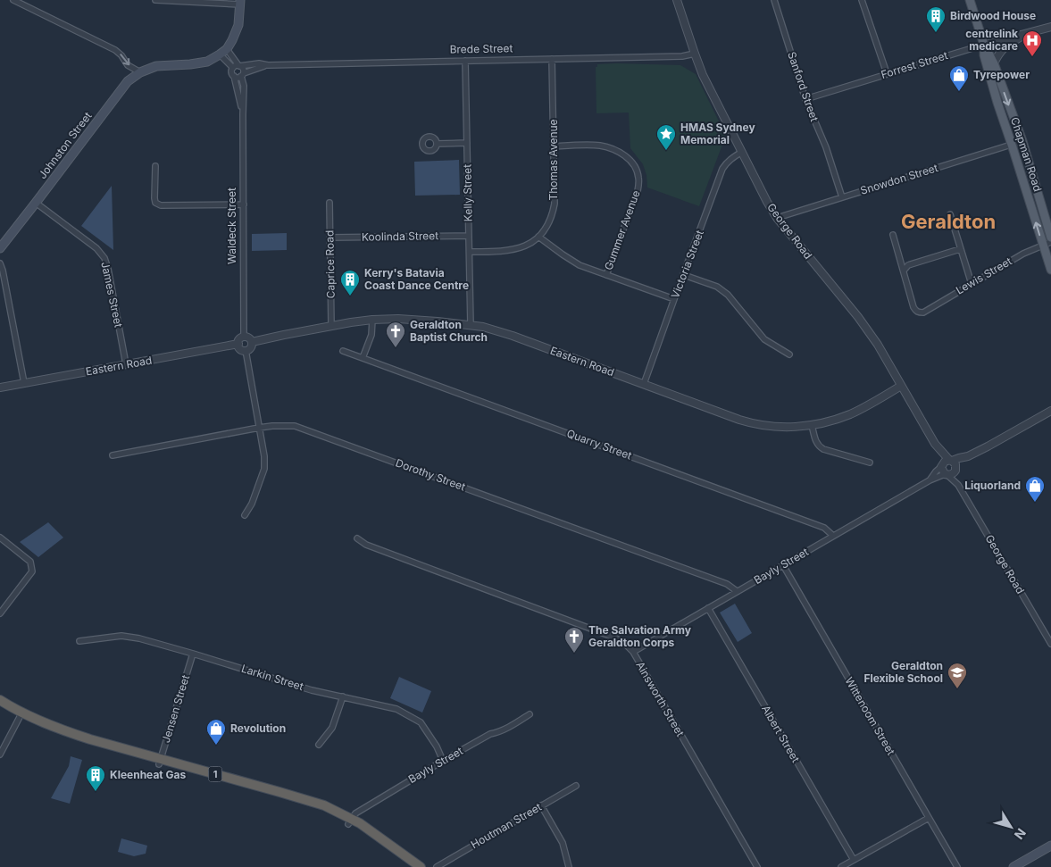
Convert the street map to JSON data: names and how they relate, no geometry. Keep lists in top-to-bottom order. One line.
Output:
{"streets":{"highway":["1"],"main road":["Johnston Street","Chapman Road"],"street":["Brede Street","Forrest Street","Sanford Street","Thomas Avenue","Snowdon Street","Kelly Street","Waldeck Street","Gummer Avenue","George Road","Koolinda Street","Caprice Road","Victoria Street","Lewis Street","James Street","Eastern Road","Quarry Street","Dorothy Street","Bayly Street","Larkin Street","Ainsworth Street","Jensen Street","Wittenoom Street","Albert Street","Houtman Street"]},"crossings":[["Brede Street","Thomas Avenue"],["Brede Street","Kelly Street"],["Brede Street","Waldeck Street"],["Brede Street","George Road"],["Forrest Street","Sanford Street"],["Forrest Street","Chapman Road"],["Sanford Street","Snowdon Street"],["Johnston Street","James Street"],["Chapman Road","Snowdon Street"],["Chapman Road","Lewis Street"],["Thomas Avenue","Kelly Street"],["Thomas Avenue","Gummer Avenue"],["Snowdon Street","George Road"],["Kelly Street","Koolinda Street"],["Kelly Street","Eastern Road"],["Waldeck Street","Eastern Road"],["George Road","Victoria Street"],["George Road","Eastern Road"],["George Road","Bayly Street"],["Koolinda Street","Caprice Road"],["Caprice Road","Eastern Road"],["Victoria Street","Eastern Road"],["James Street","Eastern Road"],["Quarry Street","Bayly Street"],["Dorothy Street","Bayly Street"],["Bayly Street","Larkin Street"],["Bayly Street","Ainsworth Street"],["Bayly Street","Wittenoom Street"],["Bayly Street","Albert Street"],["Bayly Street","1"],["Larkin Street","Jensen Street"],["Jensen Street","1"]],"districts":["Geraldton"],"places":{"building":["Birdwood House","Kerry's Batavia Coast Dance Centre","Kleenheat Gas"],"hospital":["centrelink medicare"],"shop":["Tyrepower","Liquorland","Revolution"],"place":["HMAS Sydney Memorial"],"church":["Geraldton Baptist Church","The Salvation Army Geraldton Corps"],"school or university":["Geraldton Flexible School"]},"north":"bottom right"}
